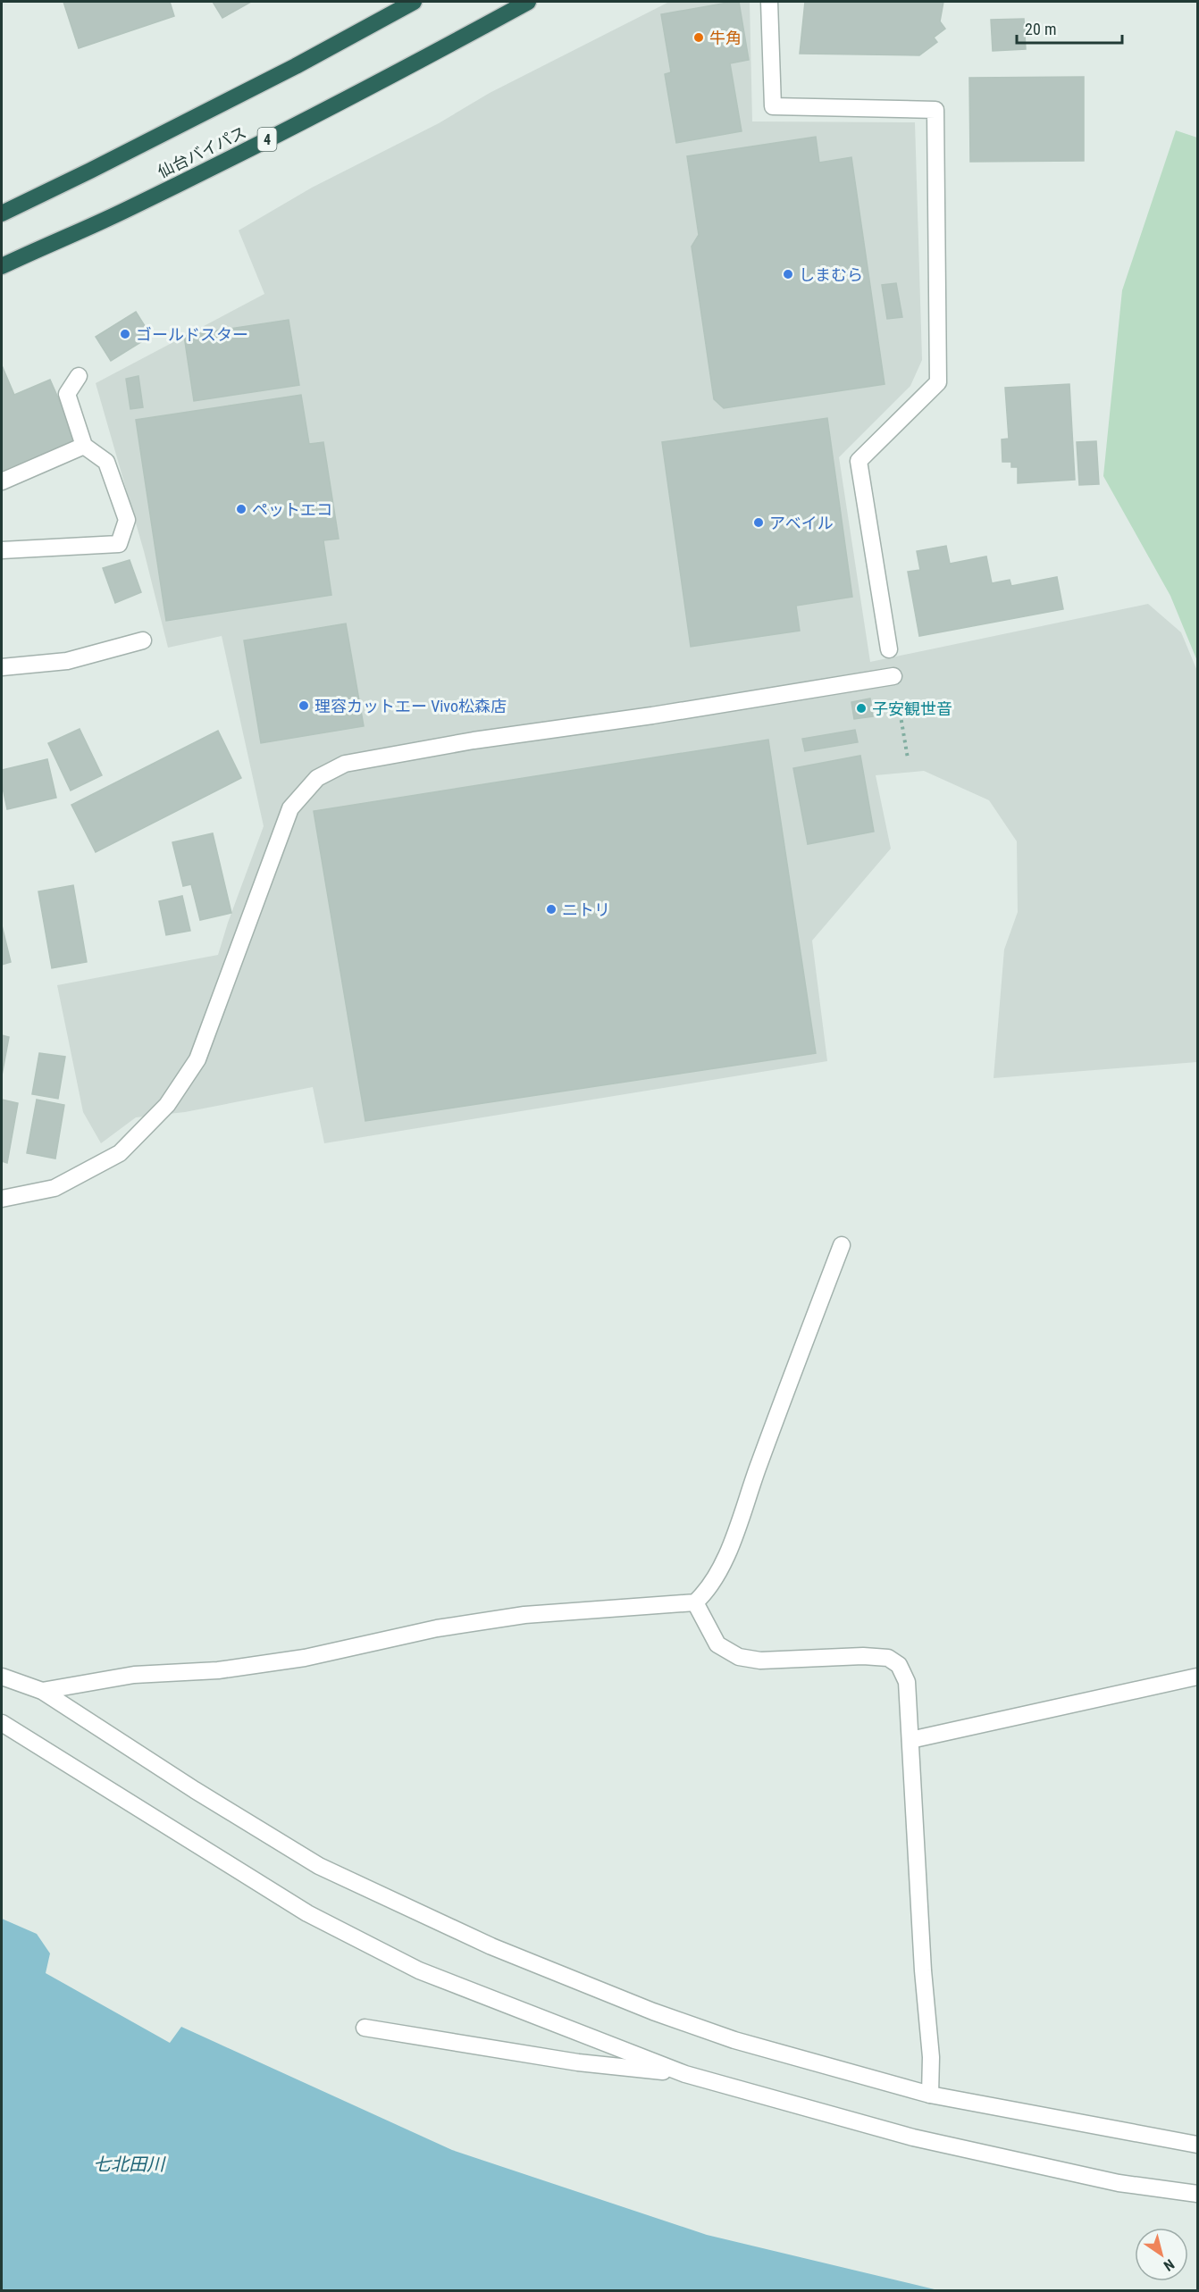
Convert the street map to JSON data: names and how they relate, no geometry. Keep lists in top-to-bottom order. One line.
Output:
{"streets":{"highway":["4","仙台バイパス"]},"water":["七北田川"],"places":["牛角","しまむら","ゴールドスター","ペットエコ","アベイル","理容カットエー Vivo松森店","子安観世音","ニトリ"],"scale_bar":"20 m","north":"bottom right"}
